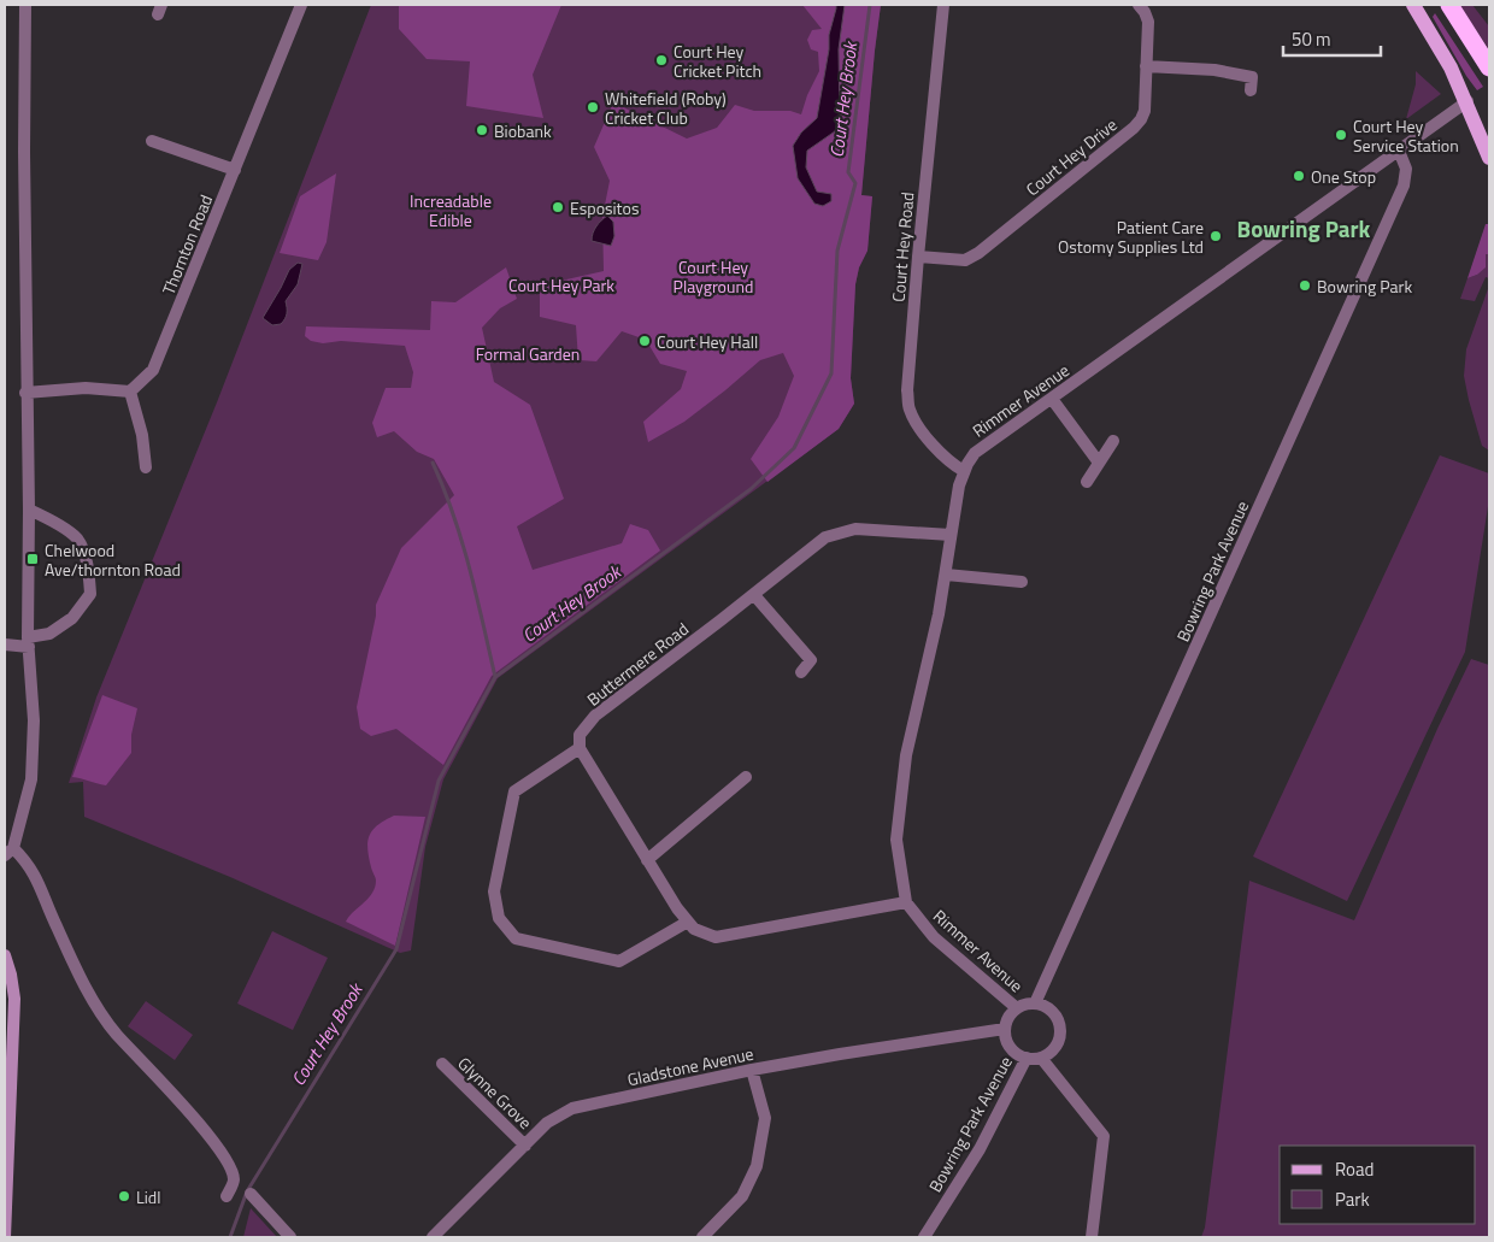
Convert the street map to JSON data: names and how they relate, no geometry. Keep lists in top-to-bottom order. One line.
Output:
{"streets":{"street":["Court Hey Drive","Thornton Road","Court Hey Road","Rimmer Avenue","Bowring Park Avenue","Buttermere Road","Gladstone Avenue","Glynne Grove"]},"crossings":[["Court Hey Drive","Court Hey Road"],["Court Hey Road","Rimmer Avenue"],["Rimmer Avenue","Bowring Park Avenue"],["Rimmer Avenue","Buttermere Road"],["Rimmer Avenue","Gladstone Avenue"],["Bowring Park Avenue","Gladstone Avenue"],["Gladstone Avenue","Glynne Grove"]],"districts":["Bowring Park"],"water":["Court Hey Brook"],"parks":["Increadable Edible","Court Hey Playground","Court Hey Park","Formal Garden"],"places":{"other":["Court Hey Cricket Pitch","Whitefield (Roby) Cricket Club","Biobank","Court Hey Service Station","One Stop","Espositos","Patient Care Ostomy Supplies Ltd","Bowring Park","Court Hey Hall","Lidl"],"transit":["Chelwood Ave/thornton Road"]},"legend":["Road","Park"],"scale_bar":"50 m"}
